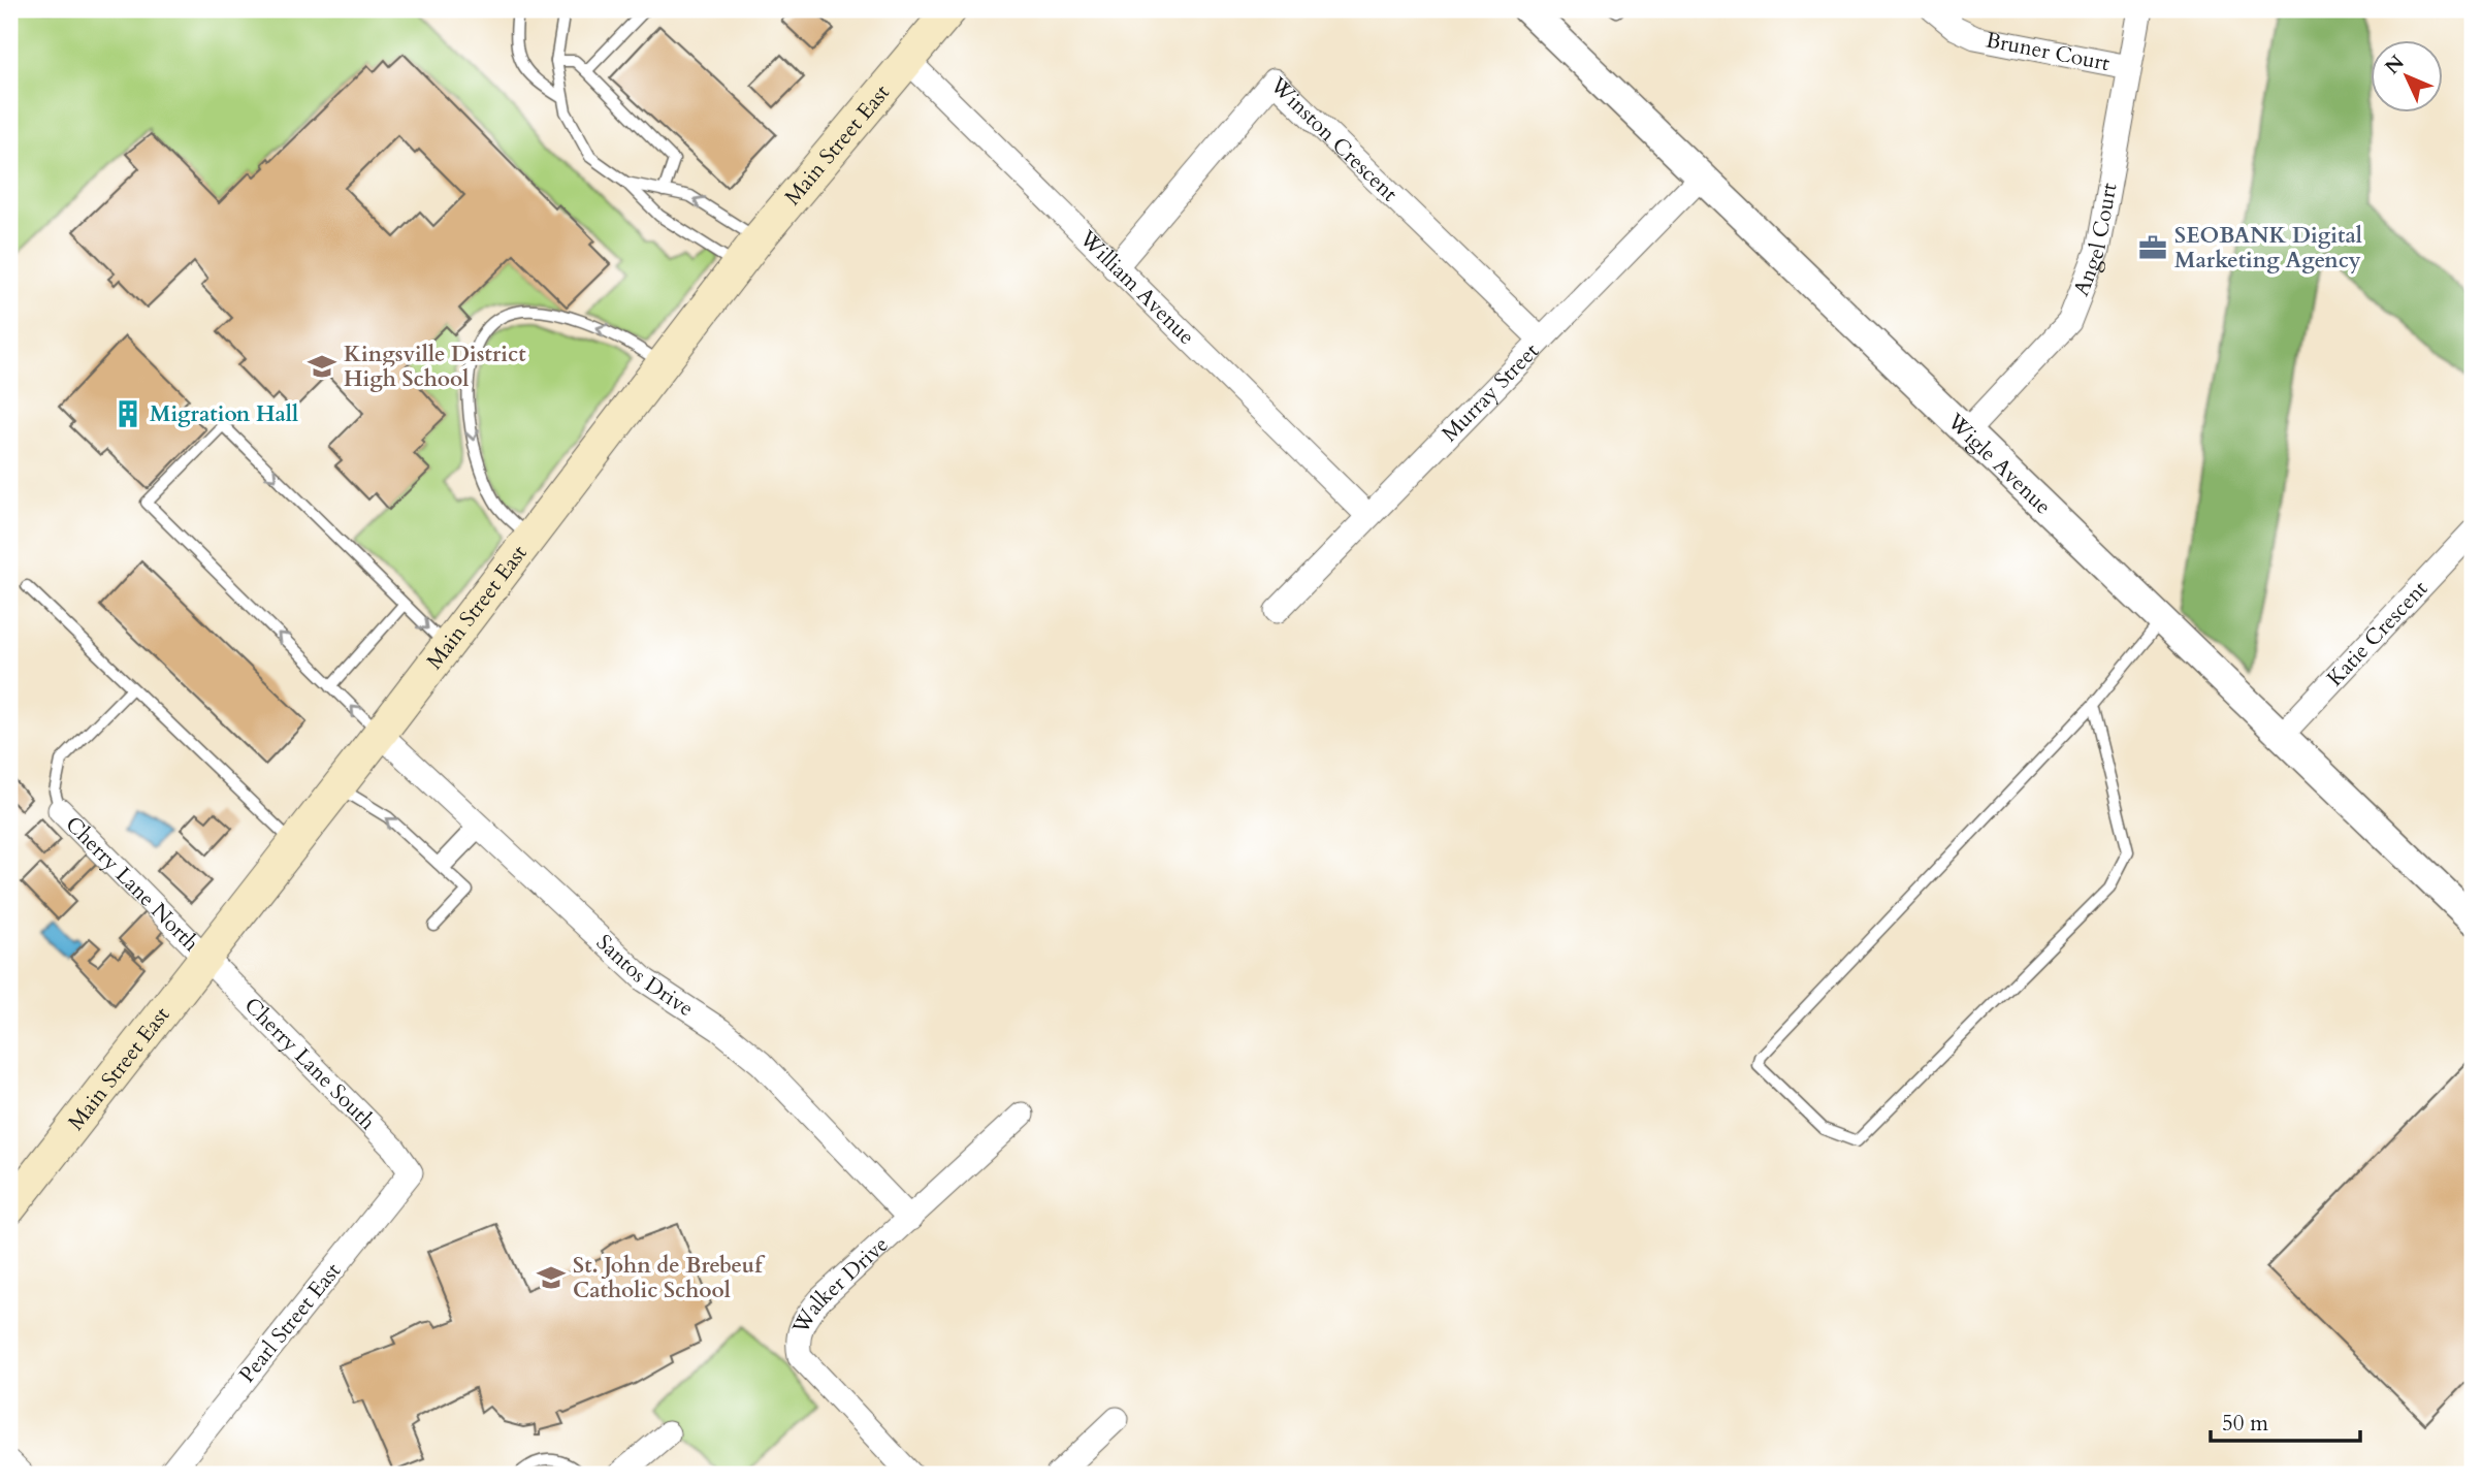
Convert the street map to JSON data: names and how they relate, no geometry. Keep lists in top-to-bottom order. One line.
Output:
{"streets":{"main road":["Main Street East"],"street":["Bruner Court","Winston Crescent","Angel Court","William Avenue","Murray Street","Wigle Avenue","Katie Crescent","Cherry Lane North","Santos Drive","Cherry Lane South","Walker Drive","Pearl Street East"]},"crossings":[["Bruner Court","Angel Court"],["Main Street East","William Avenue"],["Main Street East","Cherry Lane North"],["Main Street East","Santos Drive"],["Main Street East","Cherry Lane South"],["Winston Crescent","William Avenue"],["Winston Crescent","Murray Street"],["Angel Court","Wigle Avenue"],["William Avenue","Murray Street"],["Murray Street","Wigle Avenue"],["Wigle Avenue","Katie Crescent"],["Cherry Lane North","Cherry Lane South"],["Santos Drive","Walker Drive"],["Cherry Lane South","Pearl Street East"]],"places":{"office":["SEOBANK Digital Marketing Agency"],"school or university":["Kingsville District High School","St. John de Brebeuf Catholic School"],"building":["Migration Hall"]},"scale_bar":"50 m","north":"top left"}
